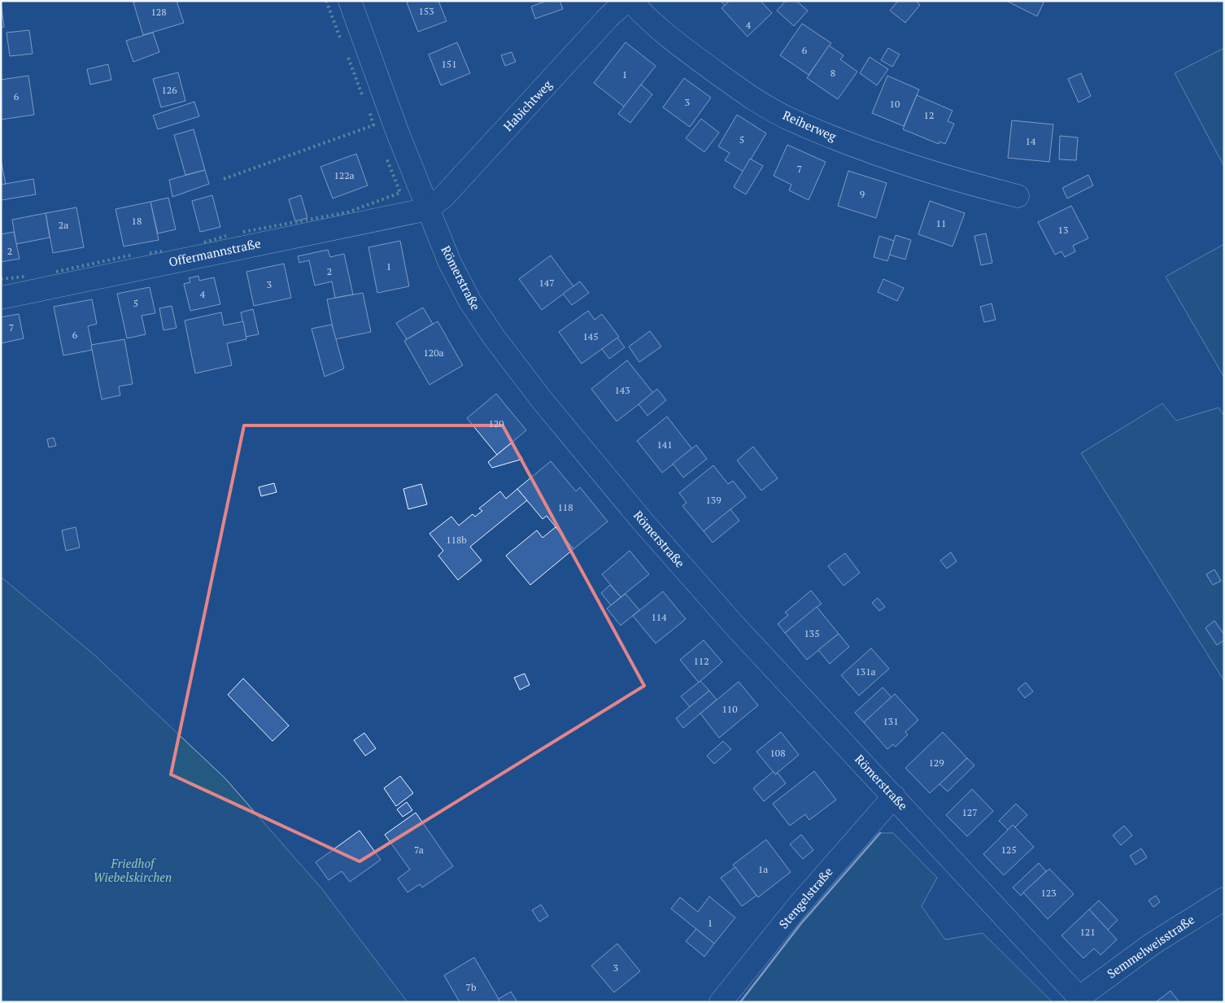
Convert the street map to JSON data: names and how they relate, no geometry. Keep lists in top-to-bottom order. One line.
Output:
{"streets":{"street":["Habichtweg","Reiherweg","Offermannstraße","Römerstraße","Stengelstraße","Semmelweisstraße"]},"crossings":[["Habichtweg","Offermannstraße"],["Habichtweg","Römerstraße"],["Offermannstraße","Römerstraße"],["Römerstraße","Stengelstraße"],["Römerstraße","Semmelweisstraße"]],"parks":["Friedhof Wiebelskirchen"],"house_numbers":["153","128","4","6","151","8","1","126","6","3","10","12","5","14","7","122a","9","18","11","2a","13","2","1","2","147","3","4","5","7","6","145","120a","143","120","141","139","118","118b","114","135","112","131a","110","131","108","129","127","7a","125","1a","123","1","121","3","7b"]}
